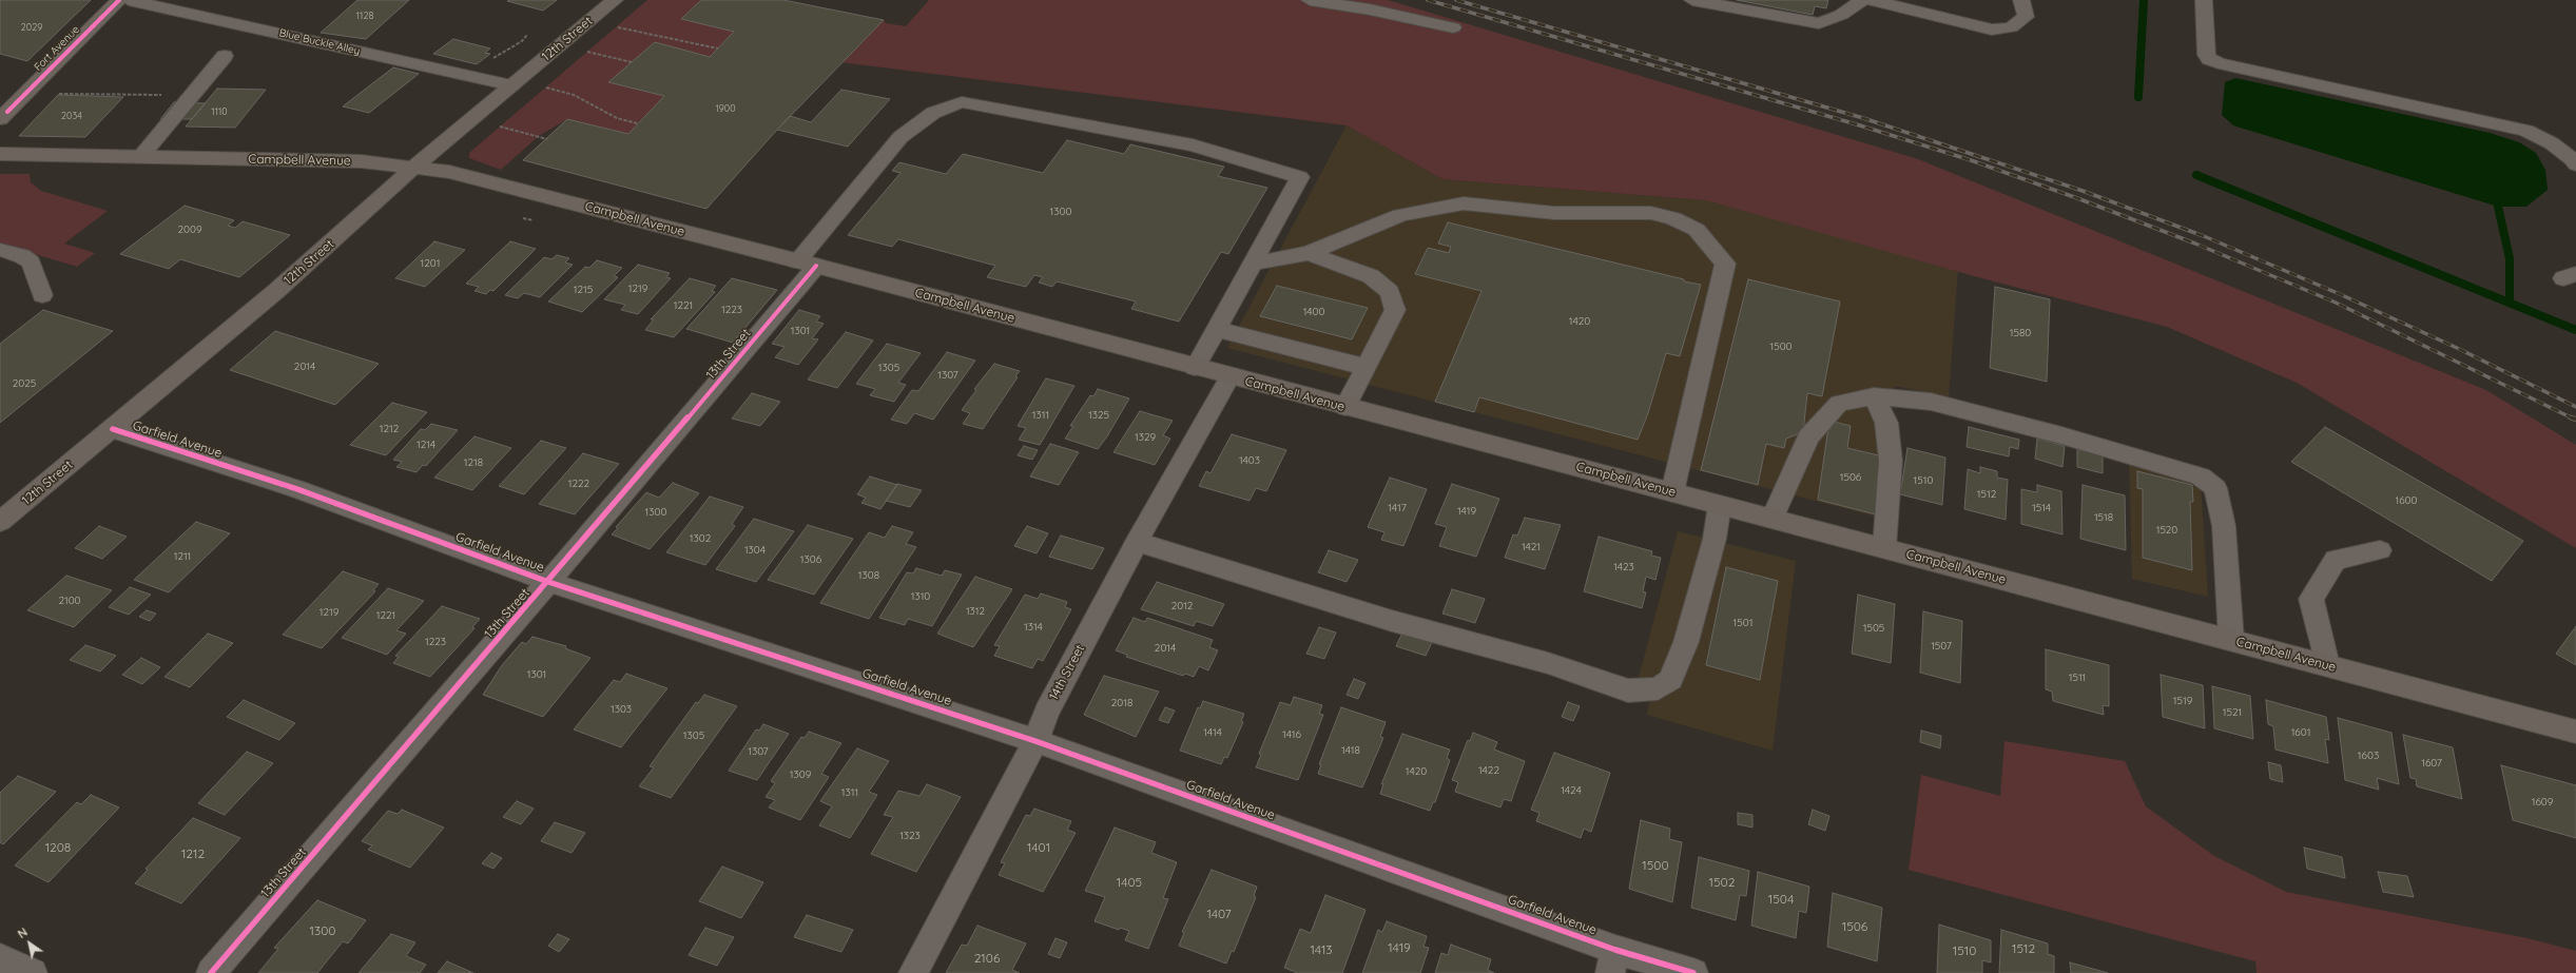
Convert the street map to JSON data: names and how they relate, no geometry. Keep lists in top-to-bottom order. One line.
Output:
{"streets":{"main road":["12th Street","Fort Avenue","Campbell Avenue"],"street":["Blue Buckle Alley","13th Street","Garfield Avenue","14th Street"]},"crossings":[["12th Street","Blue Buckle Alley"],["12th Street","Campbell Avenue"],["12th Street","Garfield Avenue"],["Campbell Avenue","13th Street"],["Campbell Avenue","14th Street"],["13th Street","Garfield Avenue"],["Garfield Avenue","14th Street"]],"house_numbers":["1128","2029","1900","1110","2034","1300","2009","1201","1219","1215","1221","1223","1400","1420","1301","1580","1500","2014","1305","1307","2025","1311","1325","1212","1329","1214","1403","1218","1506","1510","1222","1512","1600","1417","1514","1419","1300","1518","1520","1302","1421","1304","1211","1306","1423","1308","1310","2100","2012","1312","1219","1221","1501","1314","1505","1223","1507","2014","1301","1511","1519","2018","1303","1521","1414","1601","1416","1305","1418","1307","1603","1607","1422","1420","1309","1424","1311","1609","1323","1208","1401","1212","1500","1405","1502","1504","1407","1506","1300","1419","1512","1413","1510","2106"],"north":"top left"}
